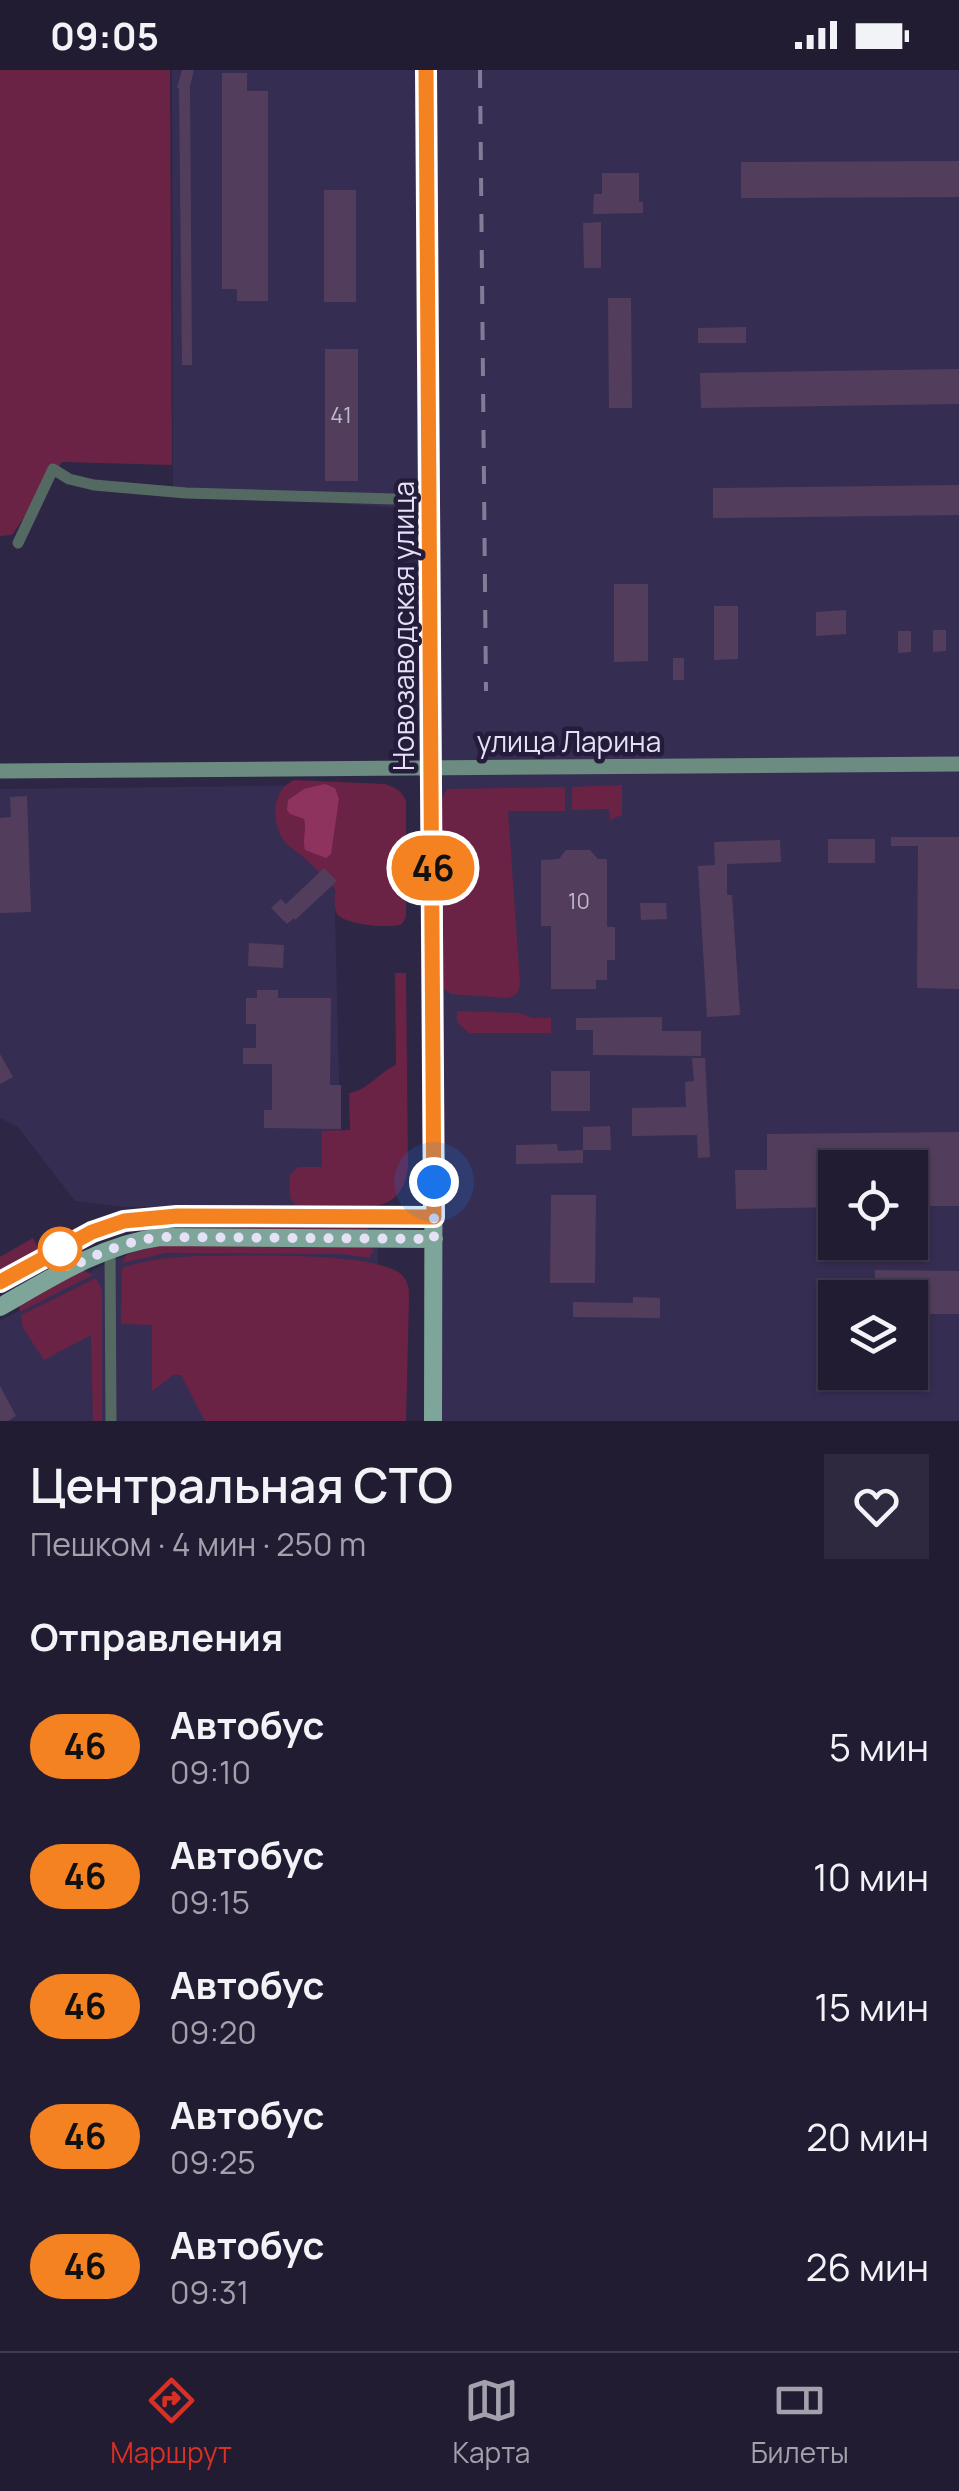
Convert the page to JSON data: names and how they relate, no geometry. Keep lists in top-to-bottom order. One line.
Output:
{"streets":{"main road":["Новозаводская улица"],"street":["улица Ларина"]},"crossings":[["Новозаводская улица","улица Ларина"]],"lines":["bus line 46"],"house_numbers":["41","10"],"page":{"status":"09:05","on_map":"46","heading":[["Центральная СТО","Пешком · 4 мин · 250 m"],"Отправления"],"list":[{"mark":"46","name":"Автобус","note":"09:10","value":"5 мин"},{"mark":"46","name":"Автобус","note":"09:15","value":"10 мин"},{"mark":"46","name":"Автобус","note":"09:20","value":"15 мин"},{"mark":"46","name":"Автобус","note":"09:25","value":"20 мин"},{"mark":"46","name":"Автобус","note":"09:31","value":"26 мин"}],"tabs":["Маршрут","Карта","Билеты"]}}
